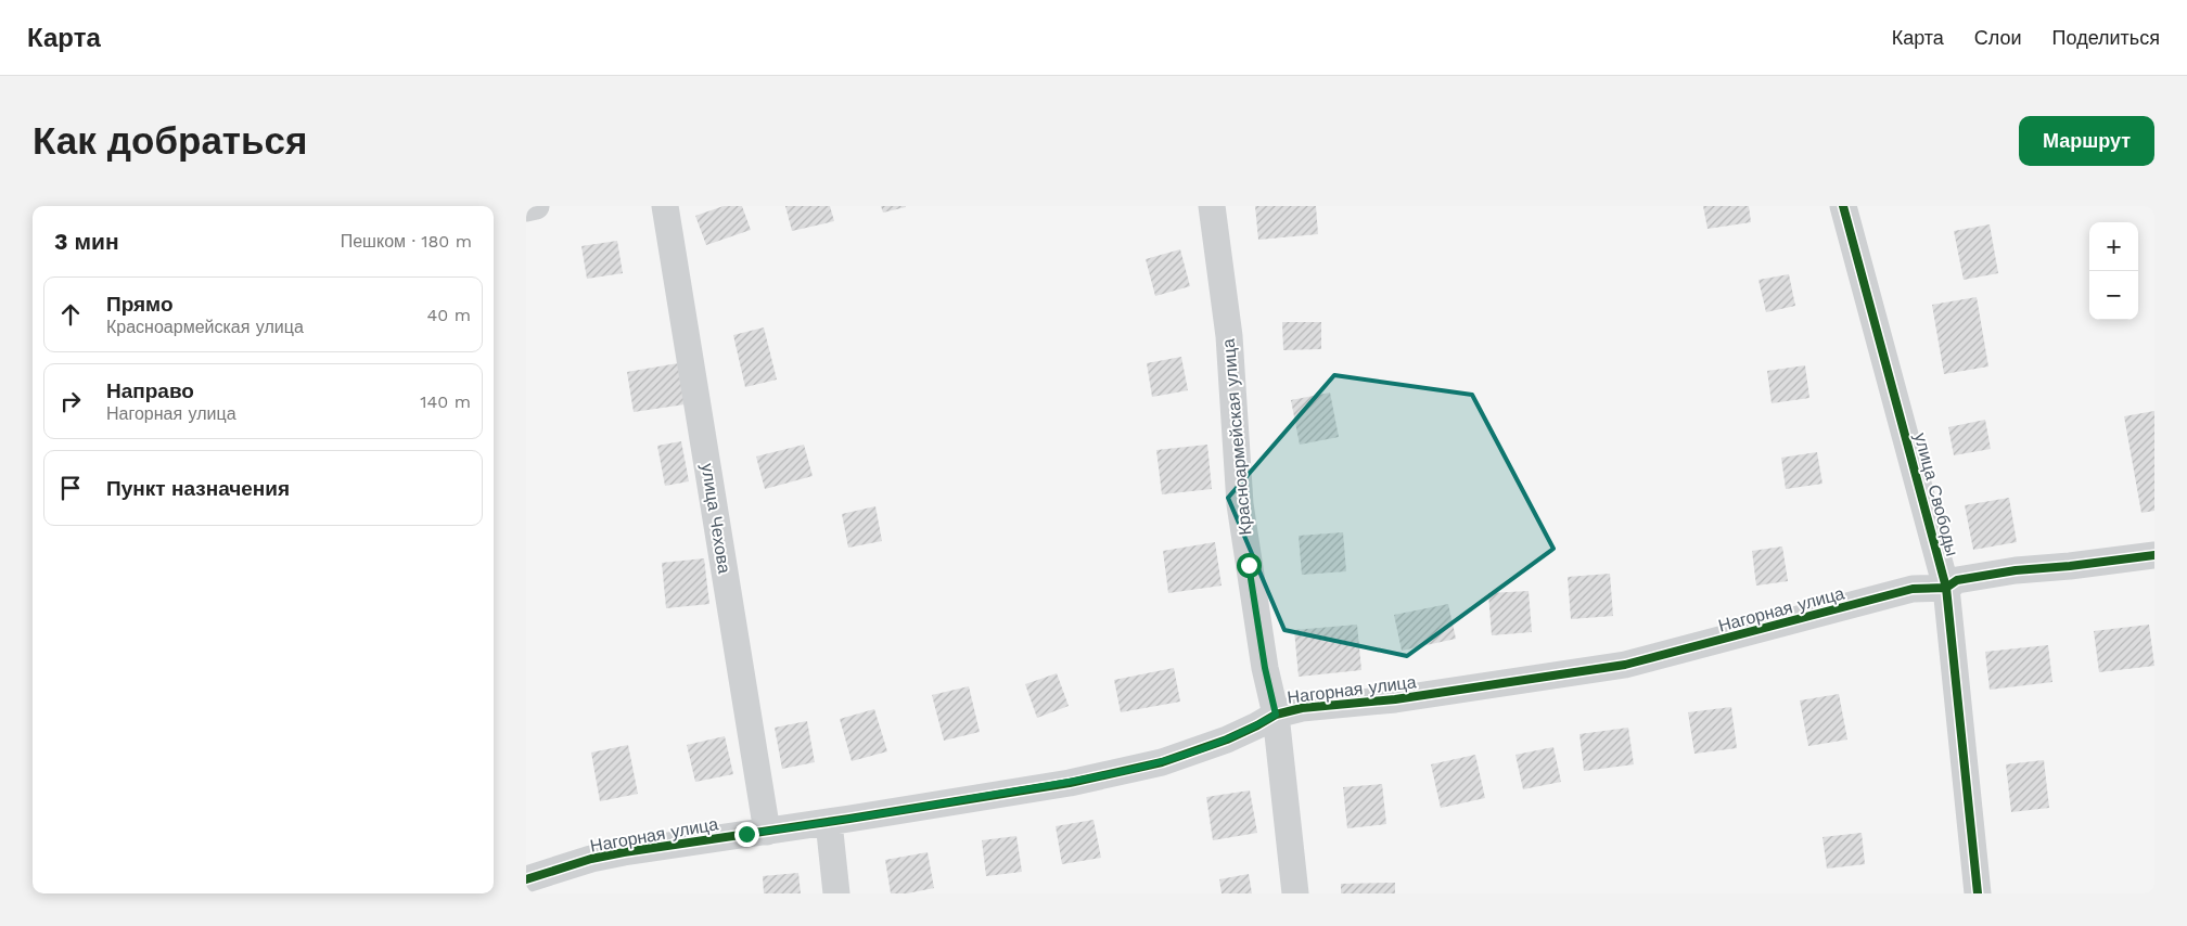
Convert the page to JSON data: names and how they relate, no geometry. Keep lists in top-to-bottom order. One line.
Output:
{"streets":{"street":["Красноармейская улица","улица Свободы","улица Чехова","Нагорная улица"]},"crossings":[["Красноармейская улица","Нагорная улица"],["улица Свободы","Нагорная улица"],["улица Чехова","Нагорная улица"]],"page":{"header":"Карта","nav":["Карта","Слои","Поделиться"],"buttons":"Маршрут","title":"Как добраться","heading":["3 мин","Пешком · 180 m"],"map_buttons":["+","−"],"list":[["Прямо","Красноармейская улица","40 m"],["Направо","Нагорная улица","140 m"],"Пункт назначения"]}}
